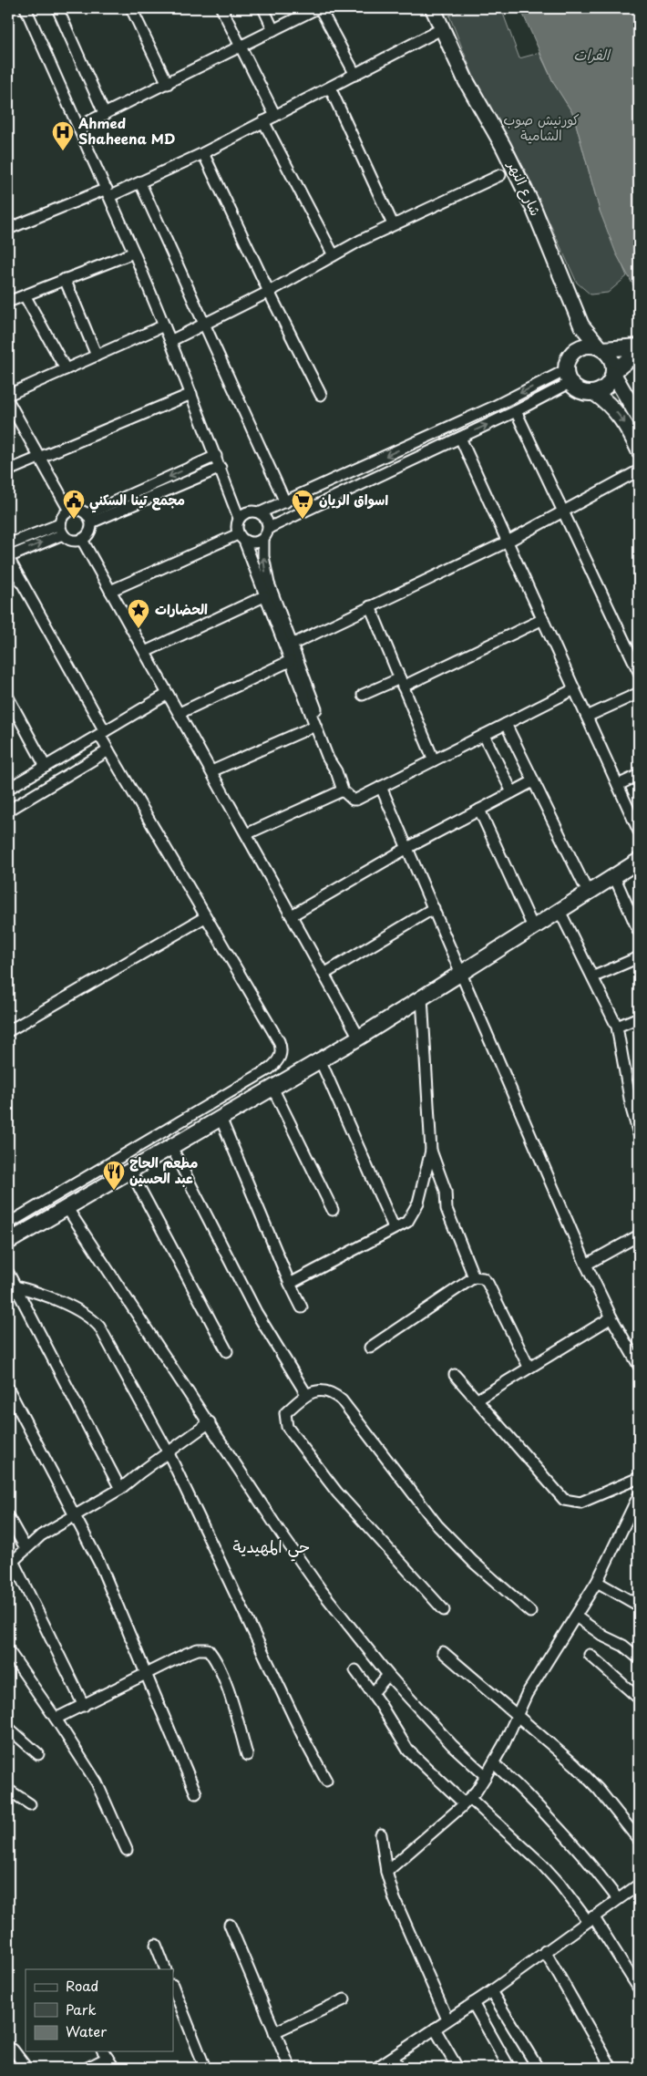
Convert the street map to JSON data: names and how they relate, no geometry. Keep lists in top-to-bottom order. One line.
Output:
{"streets":{"street":["شارع النهر"]},"districts":["حي المهيدية"],"water":["الفرات"],"parks":["كورنيش صوب الشامية"],"places":{"hospital":["Ahmed Shaheena MD"],"public building":["مجمع تينا السكني"],"supermarket":["اسواق الريان"],"place":["الحضارات"],"restaurant":["مطعم الحاج عبد الحسين"]},"legend":["Road","Park","Water"]}
